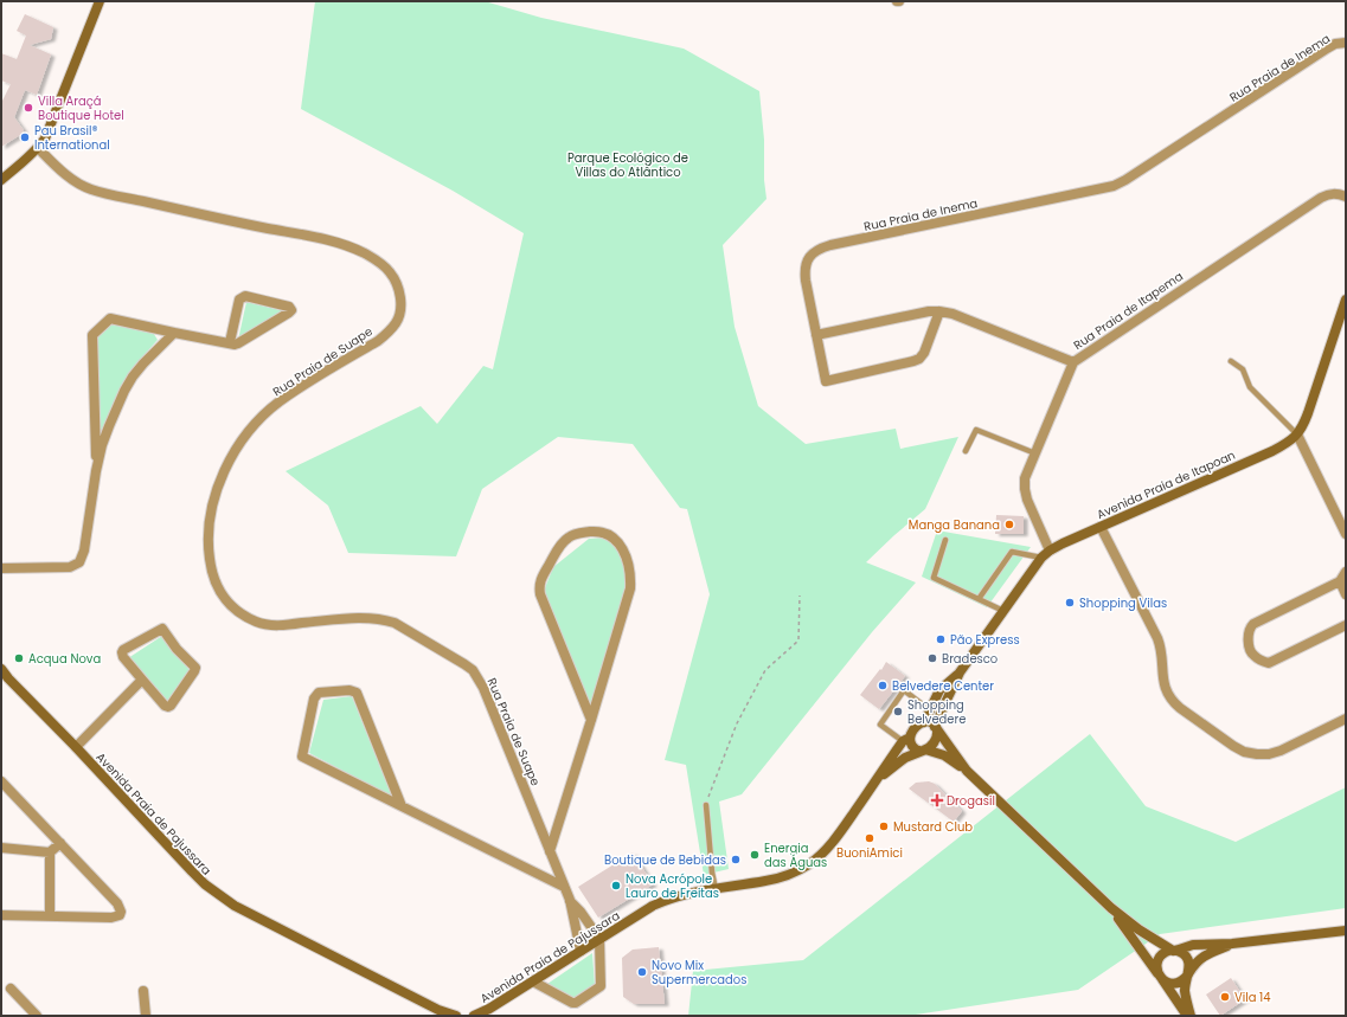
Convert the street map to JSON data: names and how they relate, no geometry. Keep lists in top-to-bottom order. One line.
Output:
{"streets":{"street":["Rua Praia de Inema","Rua Praia de Itapema","Rua Praia de Suape","Avenida Praia de Itapoan","Avenida Praia de Pajussara"]},"crossings":[["Rua Praia de Itapema","Avenida Praia de Itapoan"],["Rua Praia de Suape","Avenida Praia de Pajussara"],["Avenida Praia de Itapoan","Avenida Praia de Pajussara"]],"parks":["Parque Ecológico de Villas do Atlântico"],"places":{"other":["Villa Araçá Boutique Hotel","Pau Brasil® International","Manga Banana","Shopping Vilas","Pão Express","Acqua Nova","Bradesco","Belvedere Center","Shopping Belvedere","Mustard Club","BuoniAmici","Energia das Águas","Boutique de Bebidas","Nova Acrópole Lauro de Freitas","Novo Mix Supermercados","Vila 14"],"health":["Drogasil"]}}
